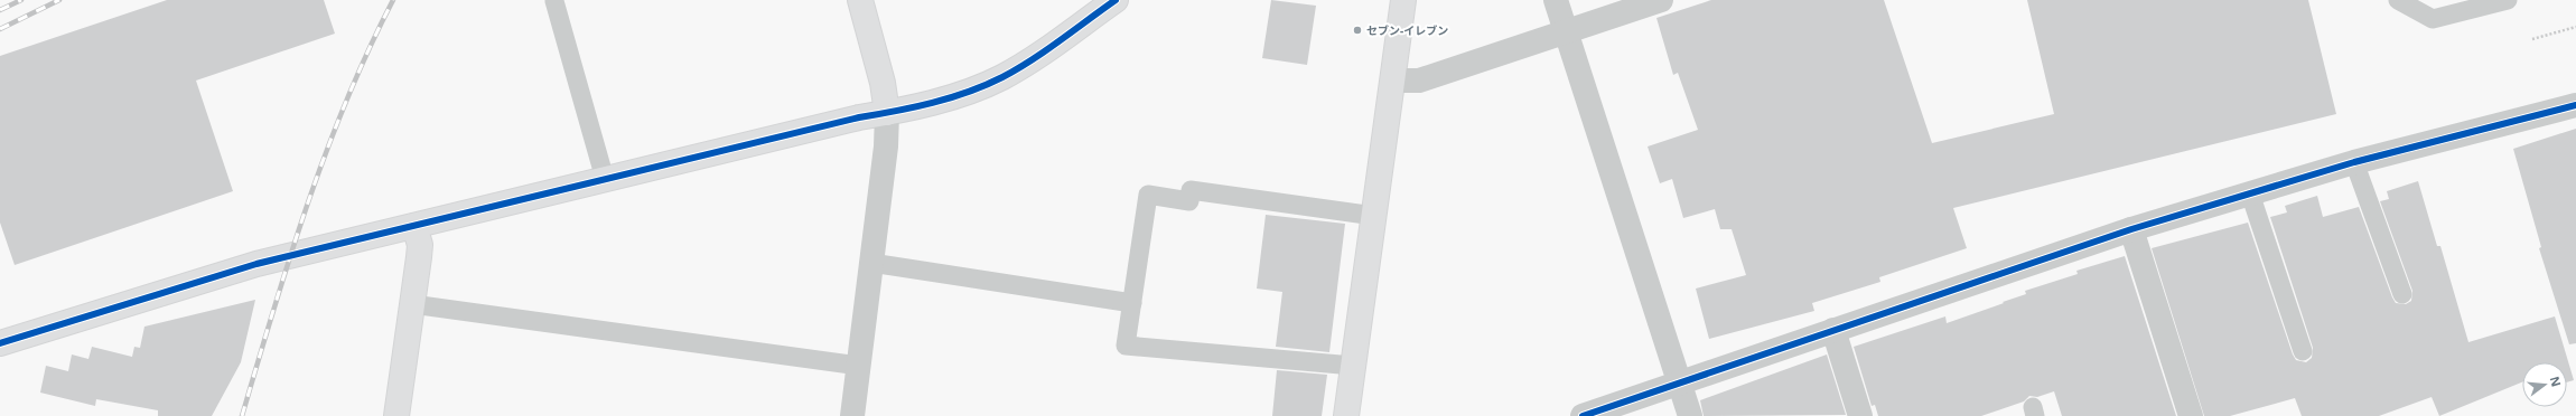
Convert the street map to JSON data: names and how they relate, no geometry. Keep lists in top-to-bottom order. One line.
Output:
{"places":["セブン-イレブン"],"north":"right"}
